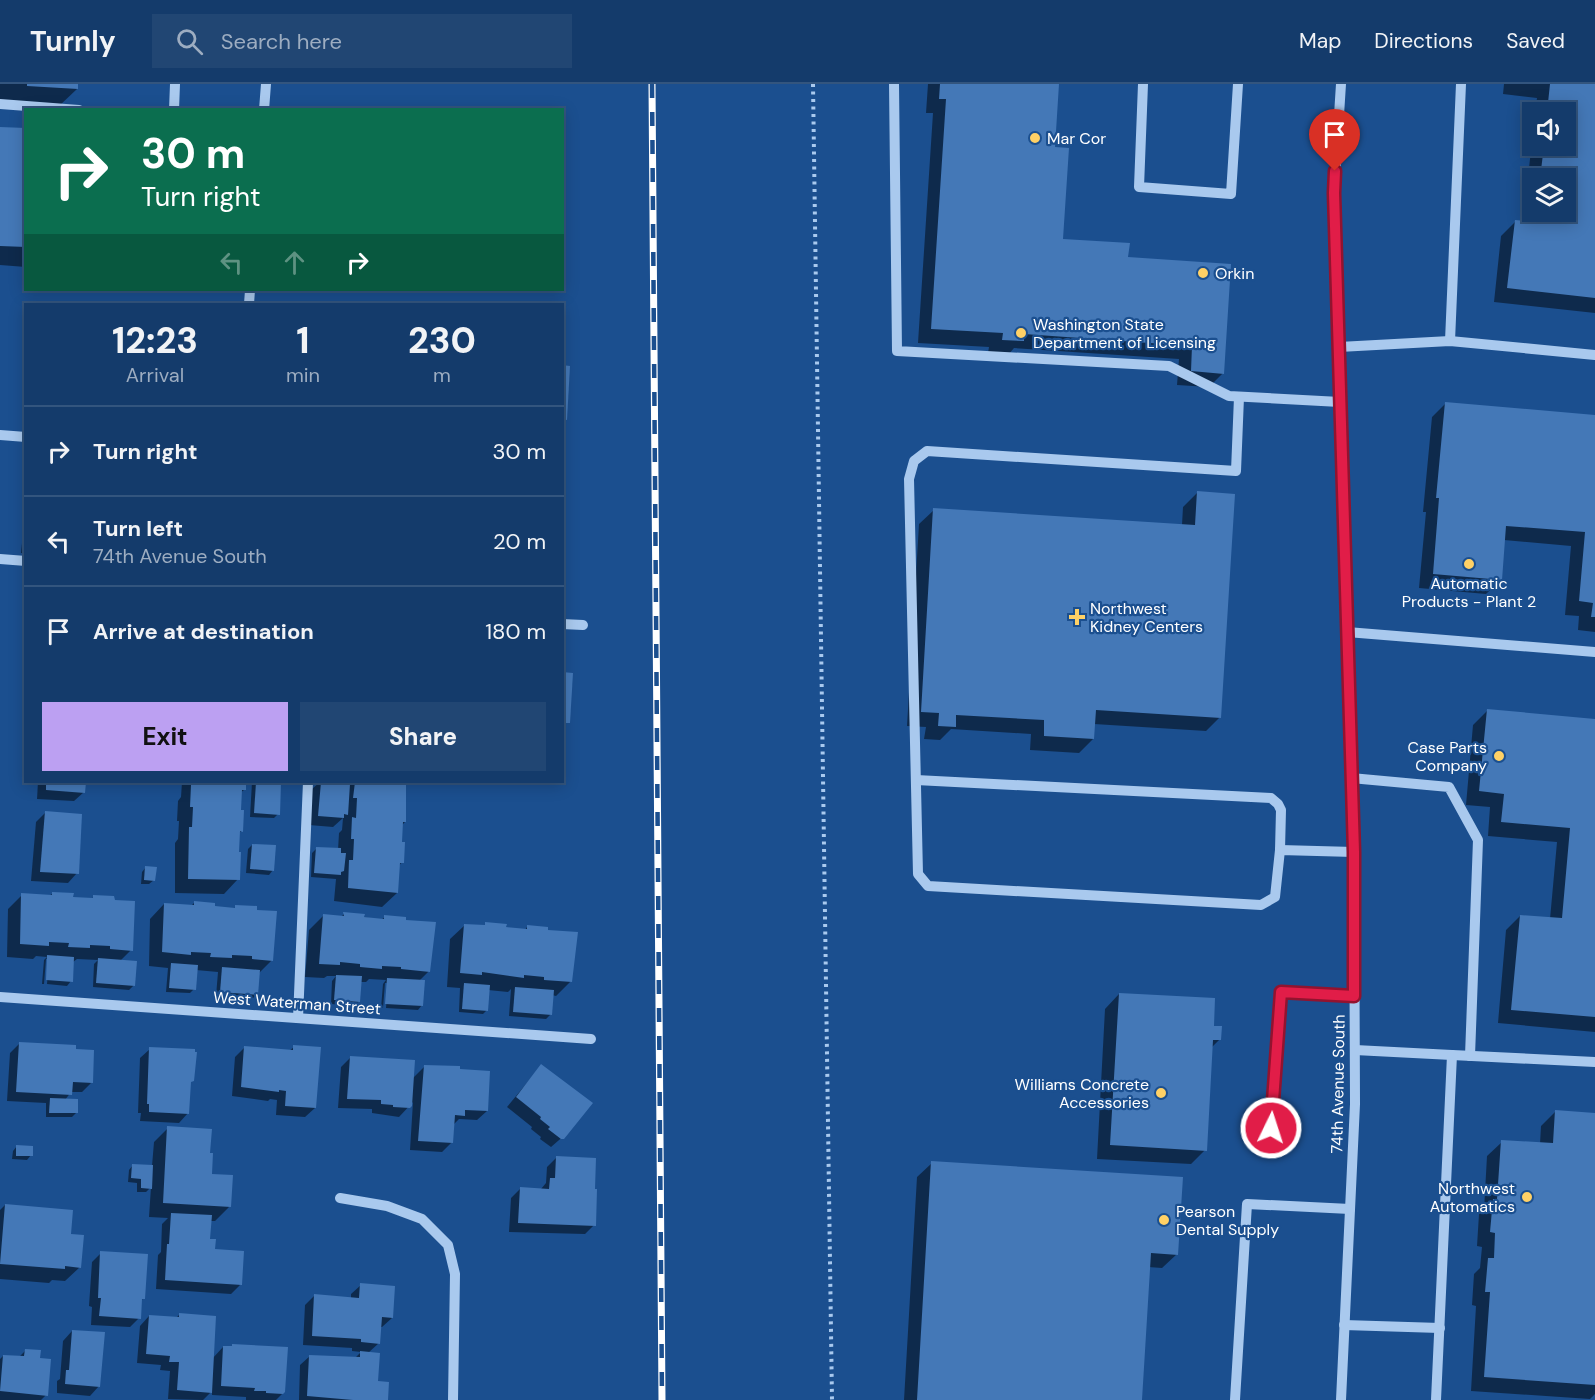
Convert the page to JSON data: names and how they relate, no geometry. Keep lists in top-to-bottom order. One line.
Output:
{"streets":{"street":["West Waterman Street","74th Avenue South"]},"places":{"other":["Mar Cor","Orkin","Washington State Department of Licensing","Automatic Products - Plant 2","Case Parts Company","Williams Concrete Accessories","Northwest Automatics","Pearson Dental Supply"],"health":["Northwest Kidney Centers"]},"page":{"header":"Turnly","search":"Search here","nav":["Map","Directions","Saved"],"turn":["30 m","Turn right"],"eta":["12:23","Arrival","1","min","230","m"],"list":[{"name":"Turn right","value":"30 m"},{"name":"Turn left","note":"74th Avenue South","value":"20 m"},{"name":"Arrive at destination","value":"180 m"}],"buttons":["Exit","Share"]}}
